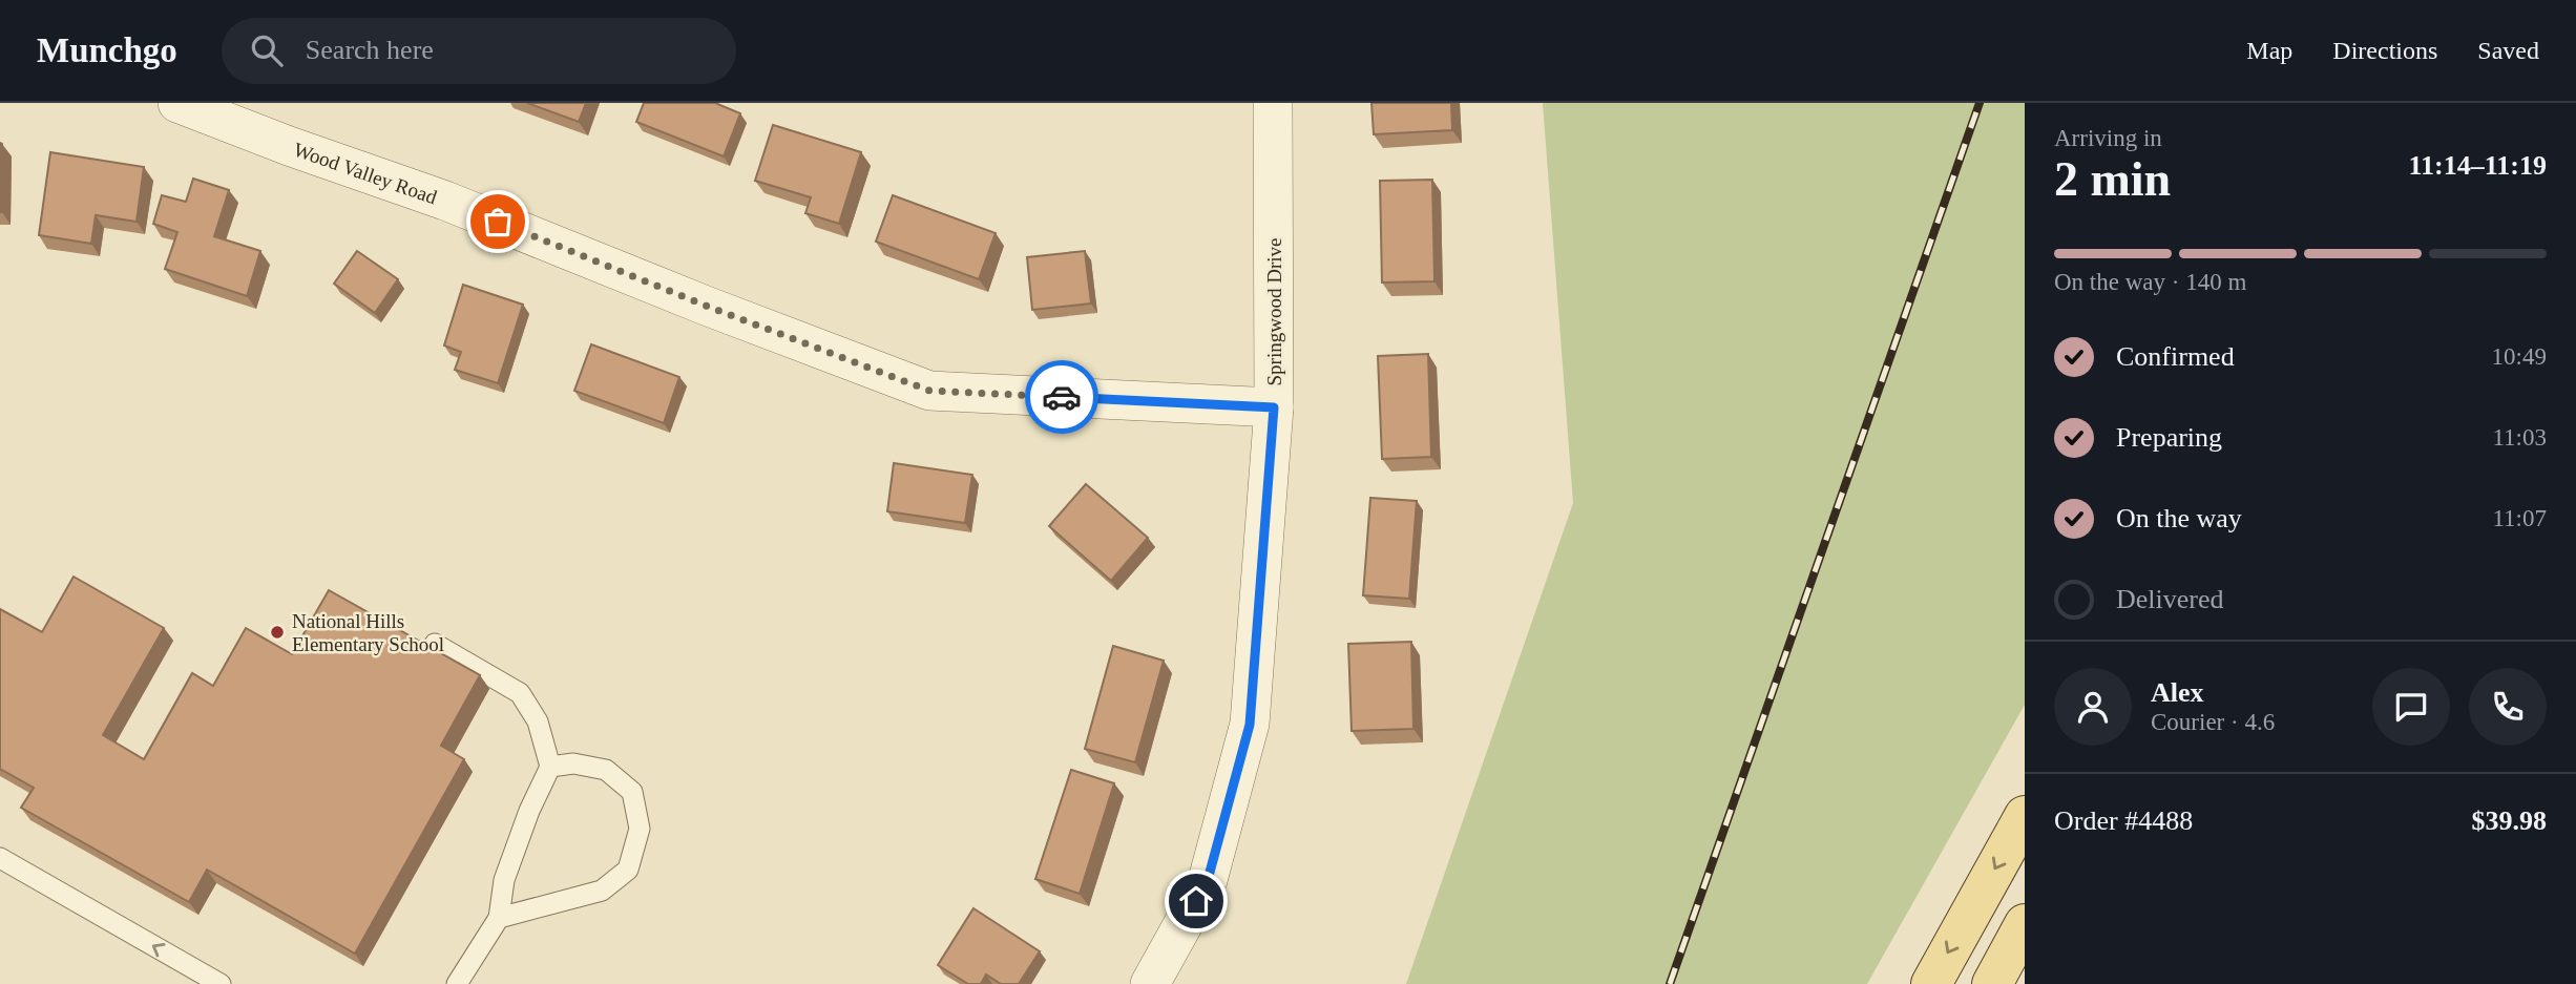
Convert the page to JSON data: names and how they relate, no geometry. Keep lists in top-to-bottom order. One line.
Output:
{"streets":{"street":["Wood Valley Road","Springwood Drive"]},"crossings":[["Wood Valley Road","Springwood Drive"]],"places":["National Hills Elementary School"],"page":{"header":"Munchgo","search":"Search here","nav":["Map","Directions","Saved"],"heading":["2 min","Arriving in","11:14–11:19"],"panel":["Alex","Courier · 4.6","Order #4488","$39.98"],"bar":"On the way · 140 m","list":[["Confirmed","10:49"],["Preparing","11:03"],["On the way","11:07"],"Delivered"]}}
